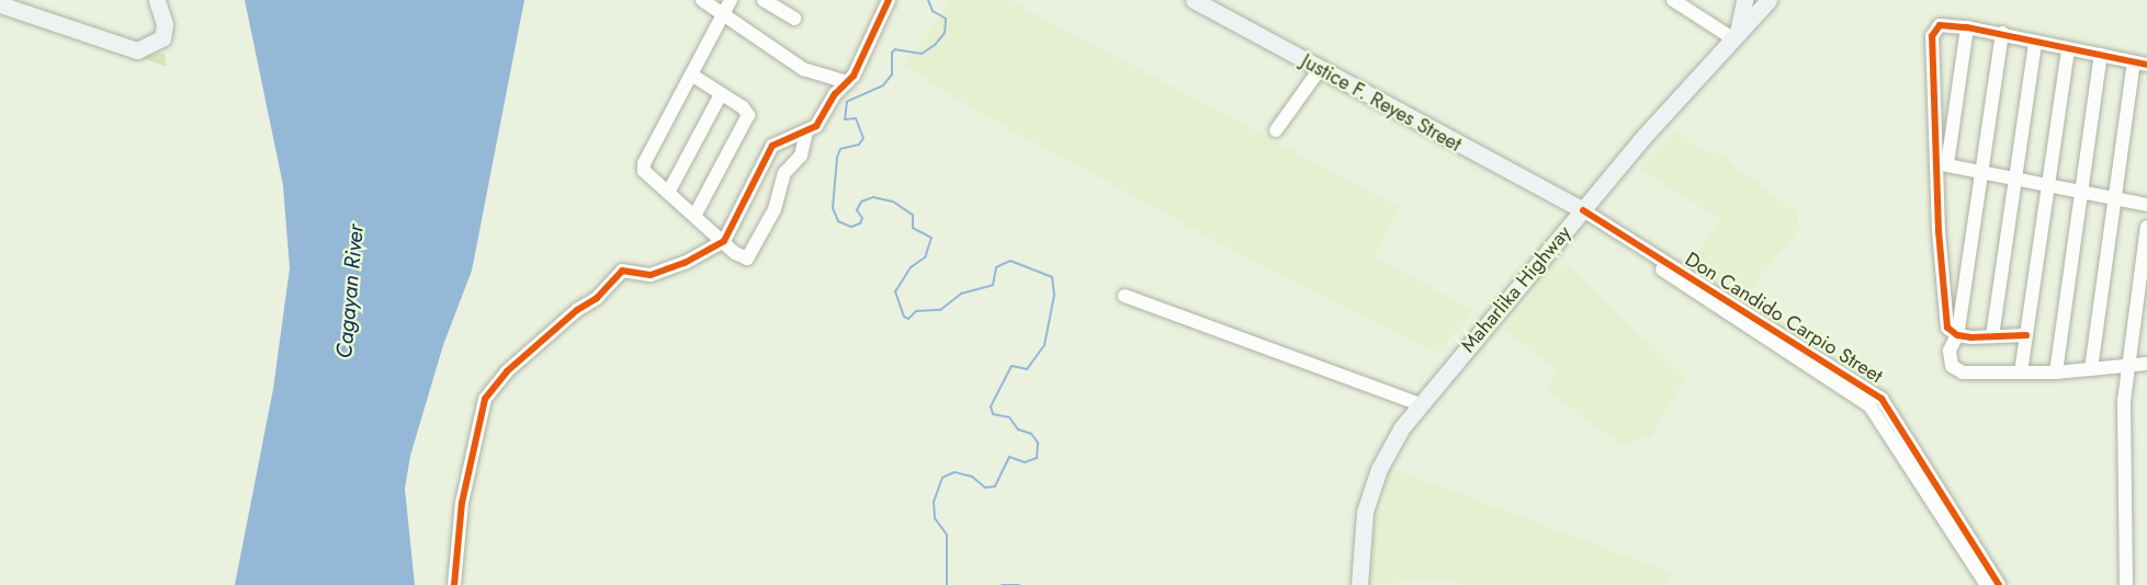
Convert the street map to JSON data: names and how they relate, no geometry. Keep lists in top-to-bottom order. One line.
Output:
{"streets":{"main road":["Justice F. Reyes Street","Maharlika Highway"],"street":["Don Candido Carpio Street"]},"crossings":[["Justice F. Reyes Street","Maharlika Highway"],["Justice F. Reyes Street","Don Candido Carpio Street"],["Maharlika Highway","Don Candido Carpio Street"]],"water":["Cagayan River"]}
